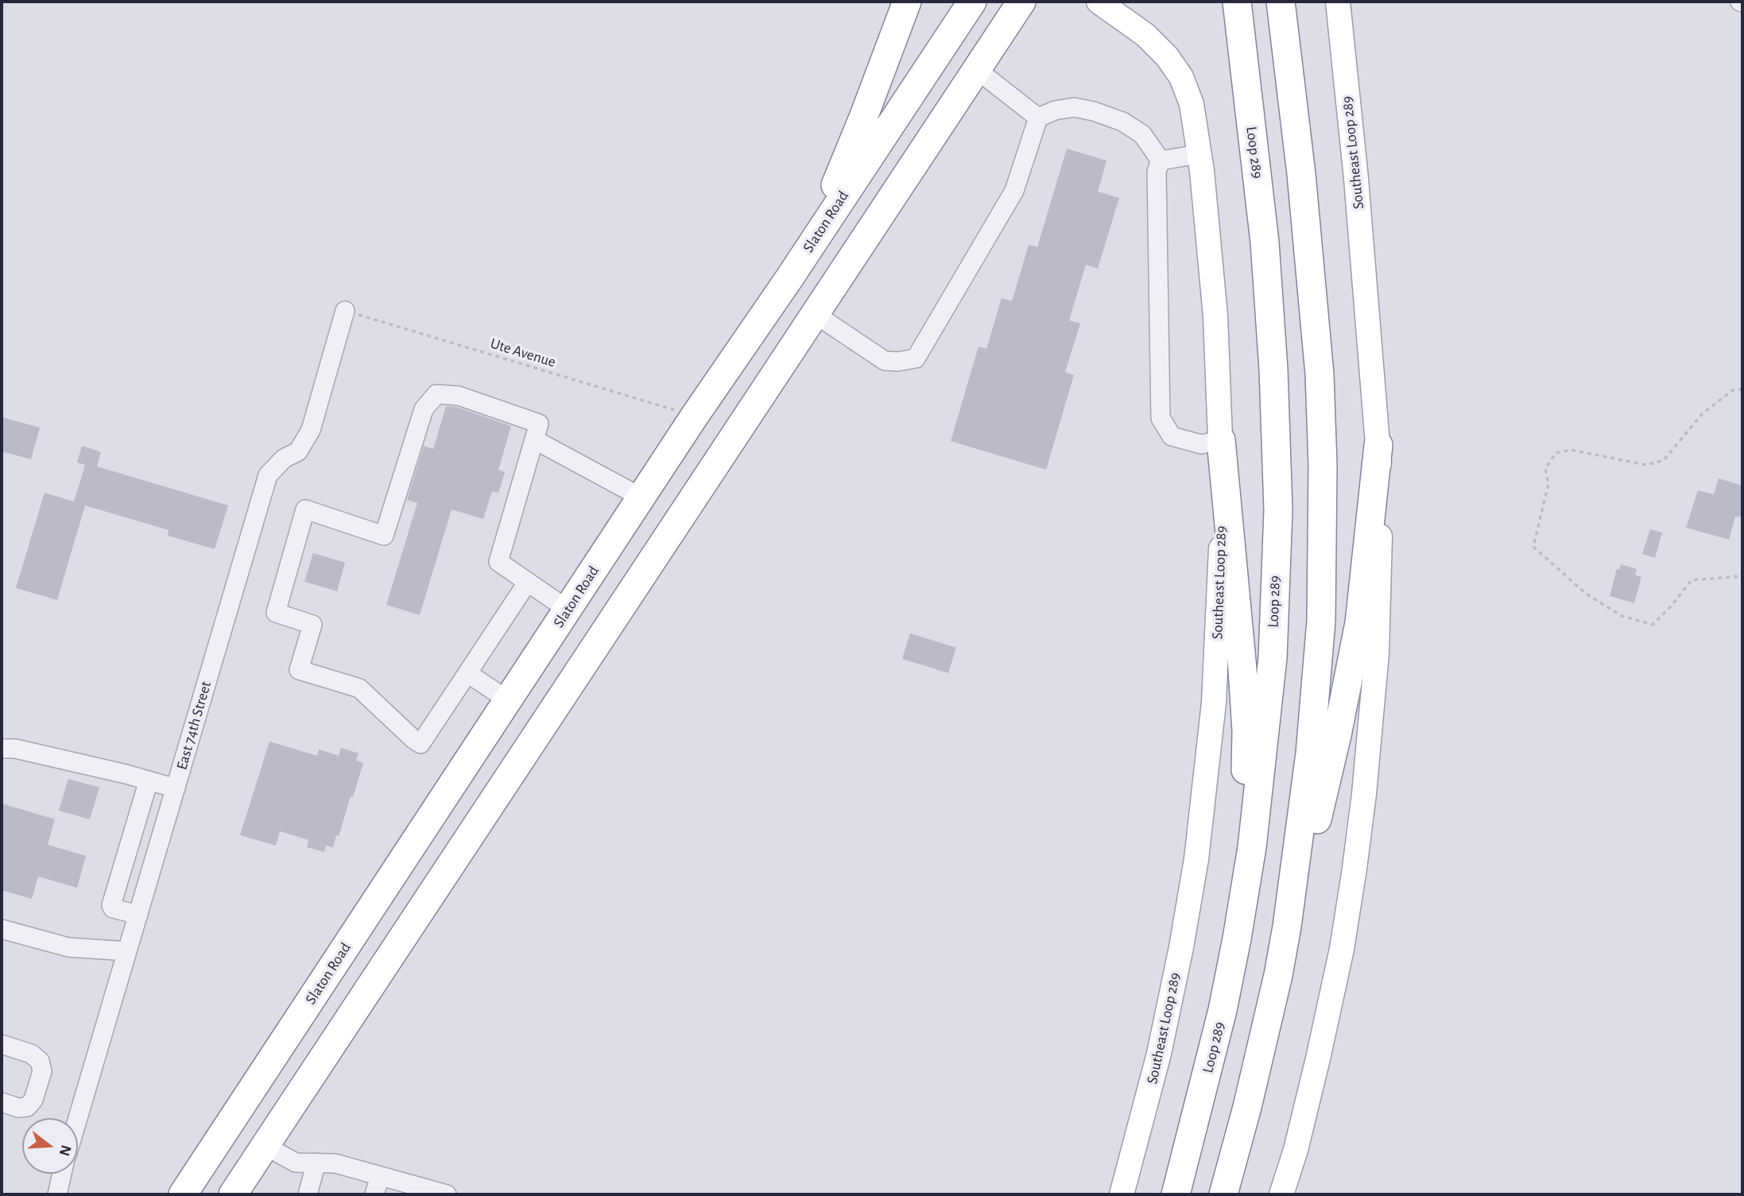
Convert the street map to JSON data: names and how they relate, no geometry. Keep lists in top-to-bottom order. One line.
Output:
{"streets":{"highway":["Loop 289","Slaton Road"],"main road":["Southeast Loop 289"],"street":["East 74th Street"],"path":["Ute Avenue"]},"crossings":[["Slaton Road","Ute Avenue"],["Ute Avenue","East 74th Street"]],"north":"right"}
